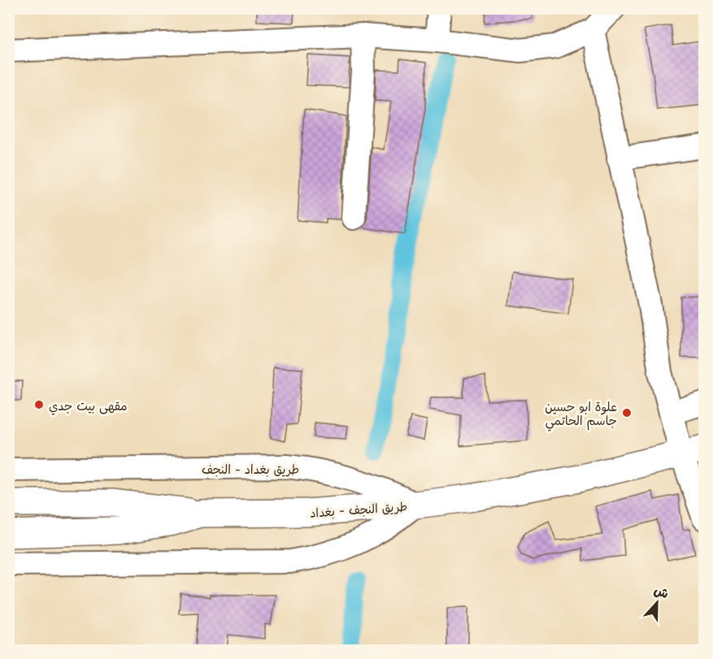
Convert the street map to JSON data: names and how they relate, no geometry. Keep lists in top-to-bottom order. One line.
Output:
{"streets":{"main road":["طريق النجف - بغداد"],"street":["طريق بغداد - النجف"]},"crossings":[["طريق بغداد - النجف","طريق النجف - بغداد"]],"places":["مقهى بيت جدي","علوة ابو حسين جاسم الحاتمي"],"north":"top"}
